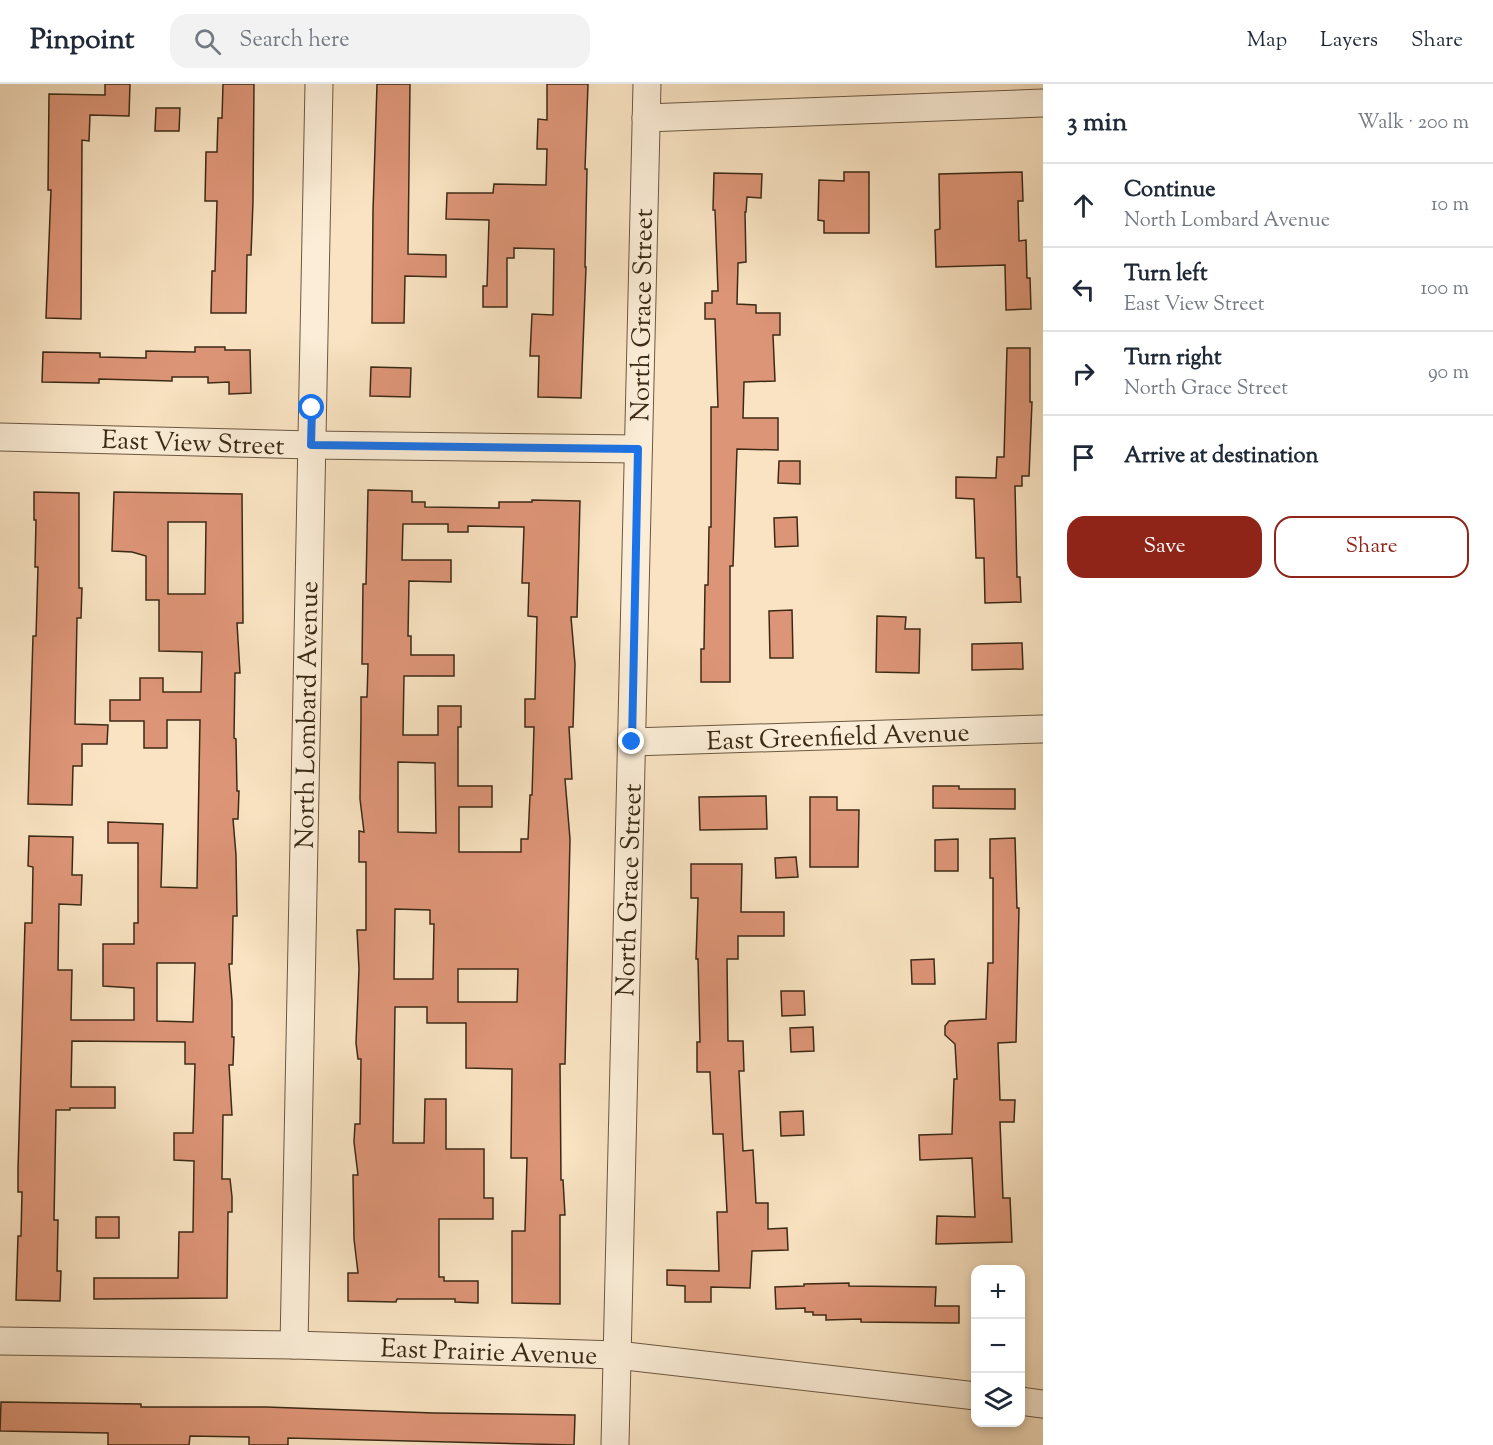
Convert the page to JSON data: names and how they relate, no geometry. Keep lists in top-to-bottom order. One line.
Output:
{"streets":{"street":["North Grace Street","East View Street","North Lombard Avenue","East Greenfield Avenue","East Prairie Avenue"]},"crossings":[["North Grace Street","East View Street"],["North Grace Street","East Greenfield Avenue"],["North Grace Street","East Prairie Avenue"],["East View Street","North Lombard Avenue"],["North Lombard Avenue","East Prairie Avenue"]],"page":{"header":"Pinpoint","search":"Search here","nav":["Map","Layers","Share"],"heading":["3 min","Walk · 200 m"],"list":[["Continue","North Lombard Avenue","10 m"],["Turn left","East View Street","100 m"],["Turn right","North Grace Street","90 m"],"Arrive at destination"],"buttons":["Save","Share"],"map_buttons":["+","−"]}}
